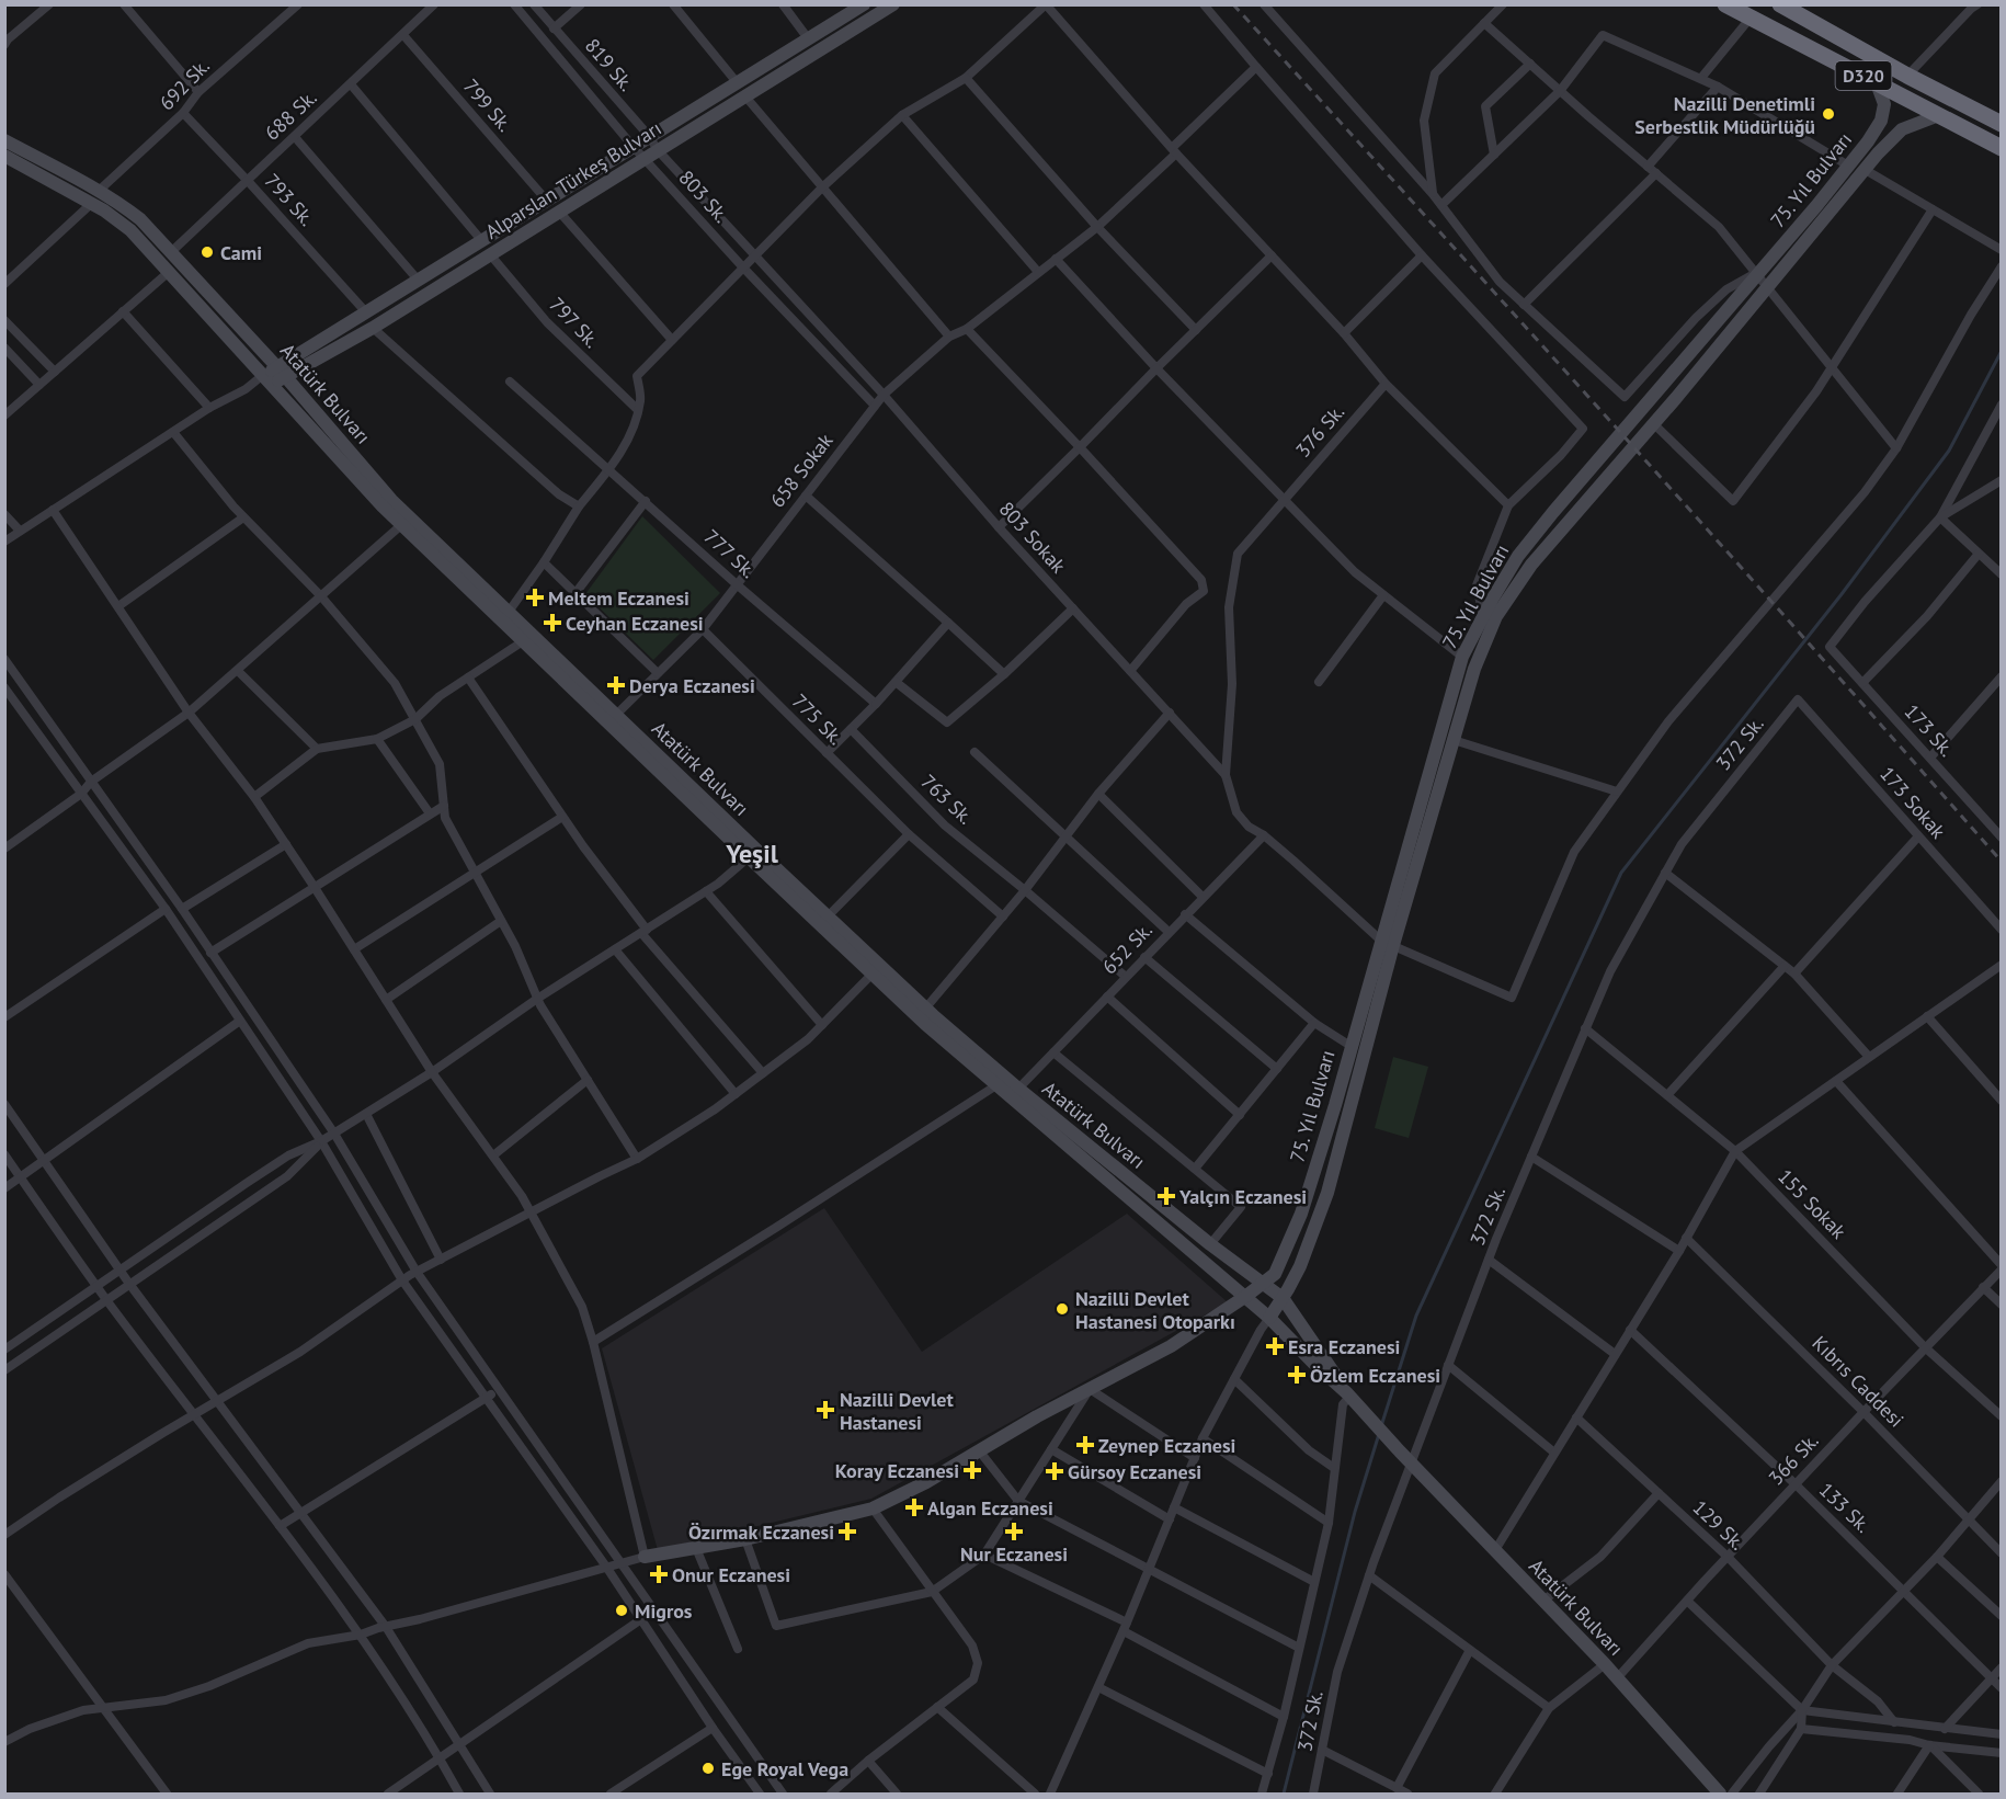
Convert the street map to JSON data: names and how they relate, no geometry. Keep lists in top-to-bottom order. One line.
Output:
{"streets":{"highway":["D320"],"main road":["Alparslan Türkeş Bulvarı","75. Yıl Bulvarı","Atatürk Bulvarı"],"street":["819 Sk.","692 Sk.","799 Sk.","688 Sk.","803 Sk.","793 Sk.","797 Sk.","376 Sk.","658 Sokak","803 Sokak","777 Sk.","775 Sk.","173 Sk.","372 Sk.","763 Sk.","173 Sokak","652 Sk.","155 Sokak","Kıbrıs Caddesi","366 Sk.","133 Sk.","129 Sk."]},"crossings":[["819 Sk.","Alparslan Türkeş Bulvarı"],["819 Sk.","803 Sokak"],["D320","75. Yıl Bulvarı"],["692 Sk.","793 Sk."],["692 Sk.","Atatürk Bulvarı"],["799 Sk.","688 Sk."],["799 Sk.","Alparslan Türkeş Bulvarı"],["688 Sk.","793 Sk."],["688 Sk.","Atatürk Bulvarı"],["Alparslan Türkeş Bulvarı","803 Sk."],["Alparslan Türkeş Bulvarı","793 Sk."],["Alparslan Türkeş Bulvarı","797 Sk."],["Alparslan Türkeş Bulvarı","Atatürk Bulvarı"],["Alparslan Türkeş Bulvarı","803 Sokak"],["75. Yıl Bulvarı","Atatürk Bulvarı"],["75. Yıl Bulvarı","803 Sokak"],["803 Sk.","658 Sokak"],["Atatürk Bulvarı","658 Sokak"],["Atatürk Bulvarı","372 Sk."],["Atatürk Bulvarı","652 Sk."],["Atatürk Bulvarı","366 Sk."],["376 Sk.","803 Sokak"],["658 Sokak","803 Sokak"],["658 Sokak","777 Sk."],["658 Sokak","775 Sk."],["803 Sokak","652 Sk."],["372 Sk.","173 Sokak"],["372 Sk.","155 Sokak"],["763 Sk.","652 Sk."],["155 Sokak","366 Sk."],["Kıbrıs Caddesi","366 Sk."],["366 Sk.","133 Sk."],["366 Sk.","129 Sk."]],"districts":["Yeşil"],"places":{"other":["Nazilli Denetimli Serbestlik Müdürlüğü","Cami","Nazilli Devlet Hastanesi Otoparkı","Migros","Ege Royal Vega"],"health":["Meltem Eczanesi","Ceyhan Eczanesi","Derya Eczanesi","Yalçın Eczanesi","Esra Eczanesi","Özlem Eczanesi","Nazilli Devlet Hastanesi","Zeynep Eczanesi","Koray Eczanesi","Gürsoy Eczanesi","Algan Eczanesi","Özırmak Eczanesi","Nur Eczanesi","Onur Eczanesi"]}}
